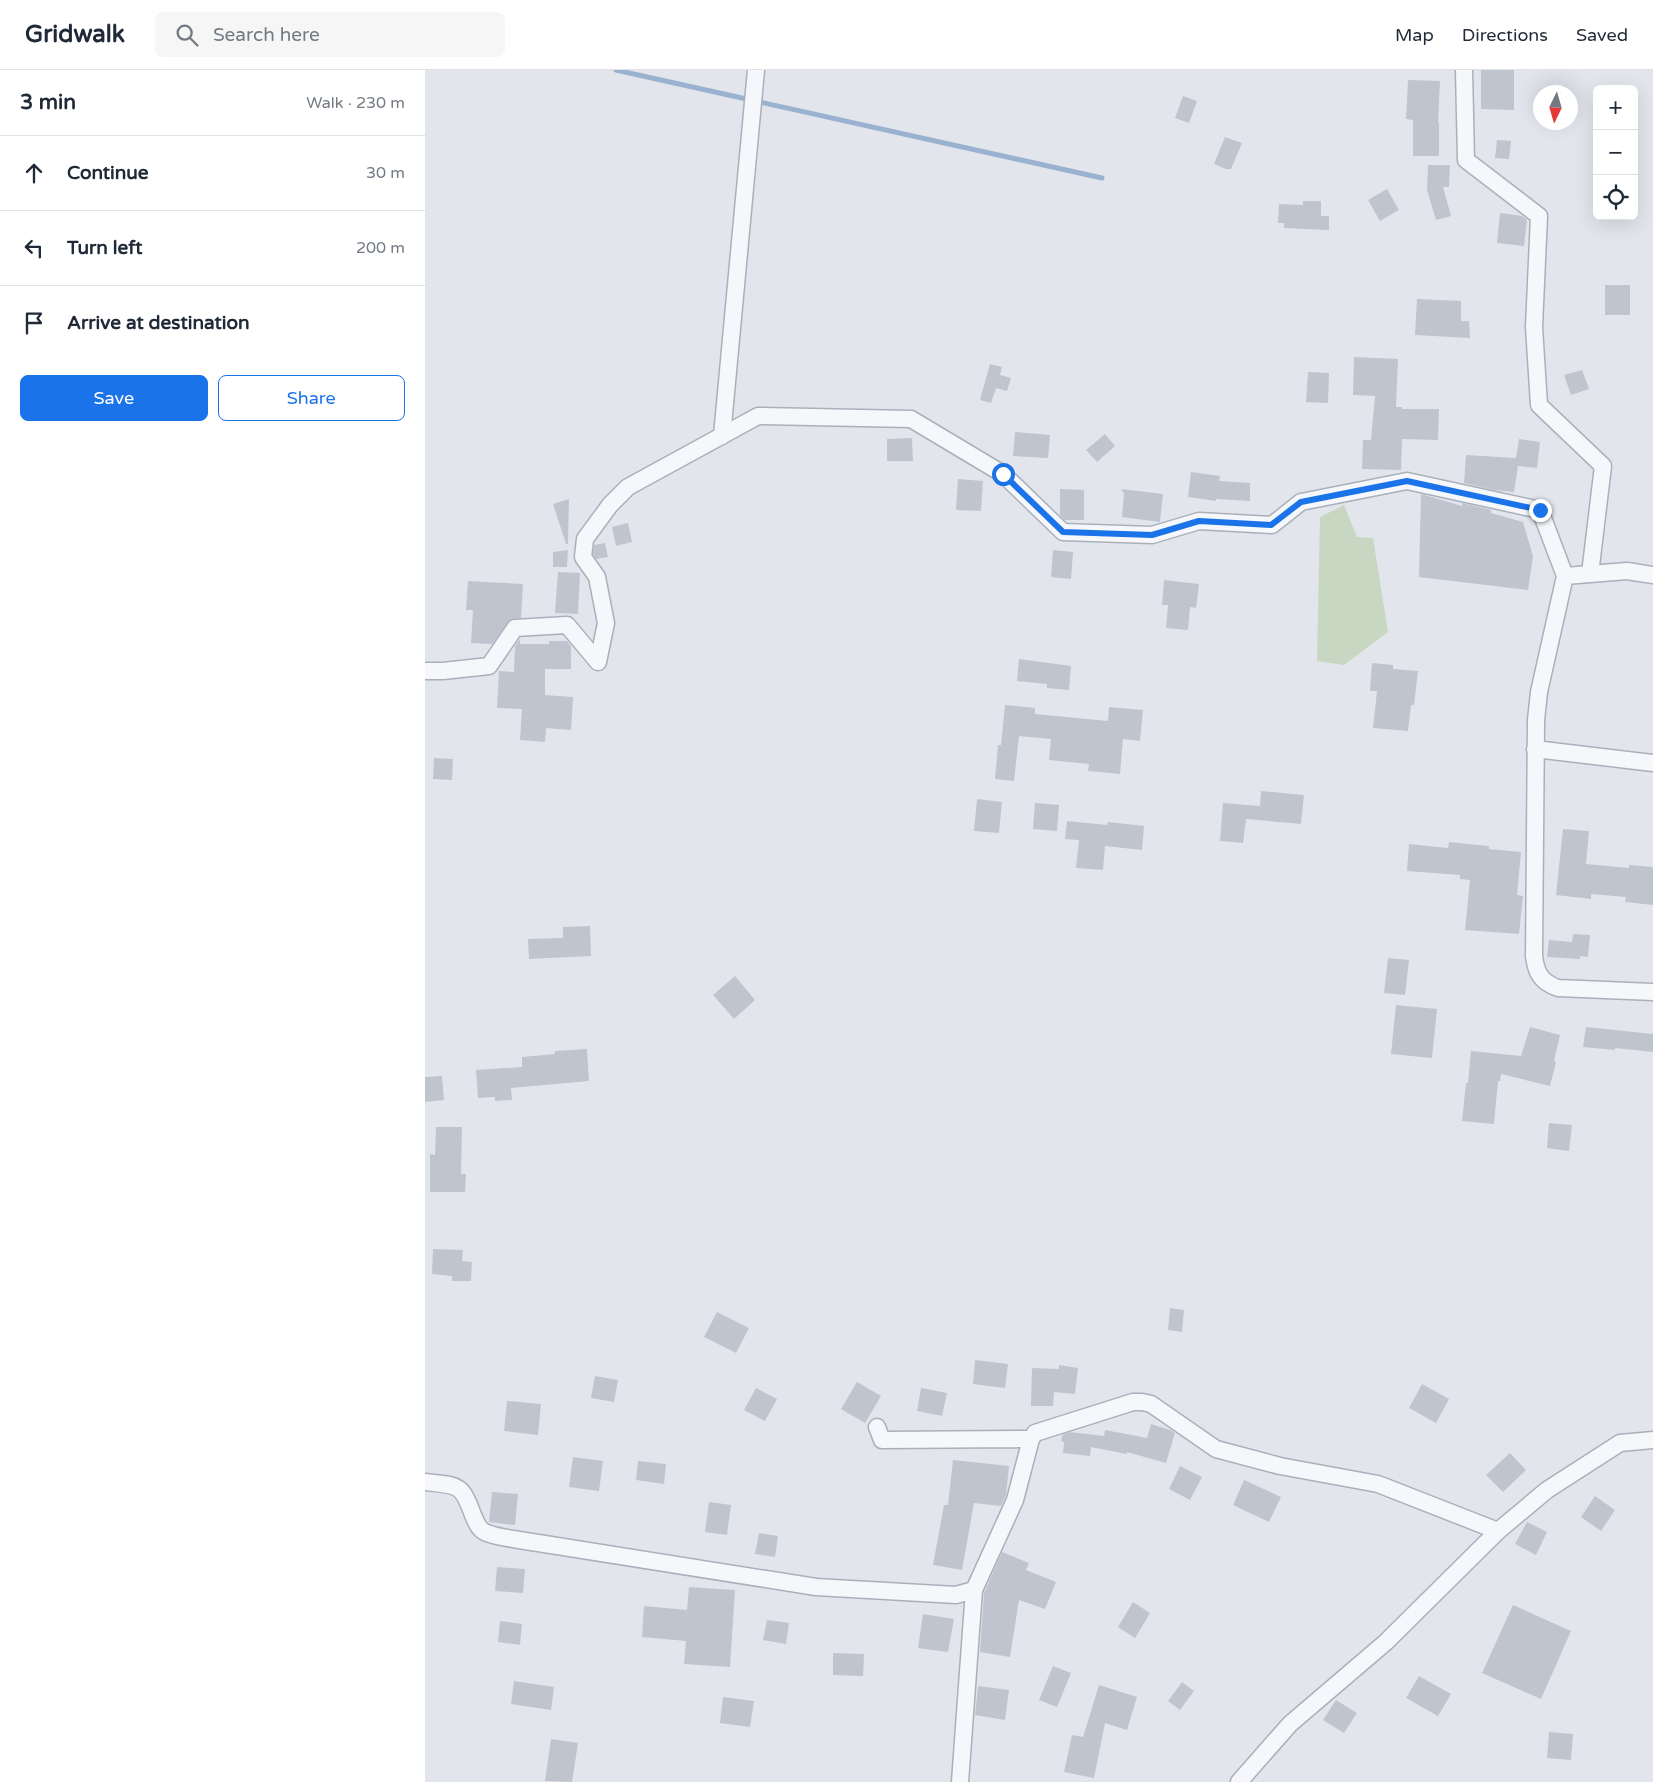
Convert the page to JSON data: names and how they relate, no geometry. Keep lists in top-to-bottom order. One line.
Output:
{"north":"bottom","page":{"header":"Gridwalk","search":"Search here","nav":["Map","Directions","Saved"],"heading":["3 min","Walk · 230 m"],"map_buttons":["+","−"],"list":[["Continue","30 m"],["Turn left","200 m"],"Arrive at destination"],"buttons":["Save","Share"]}}
